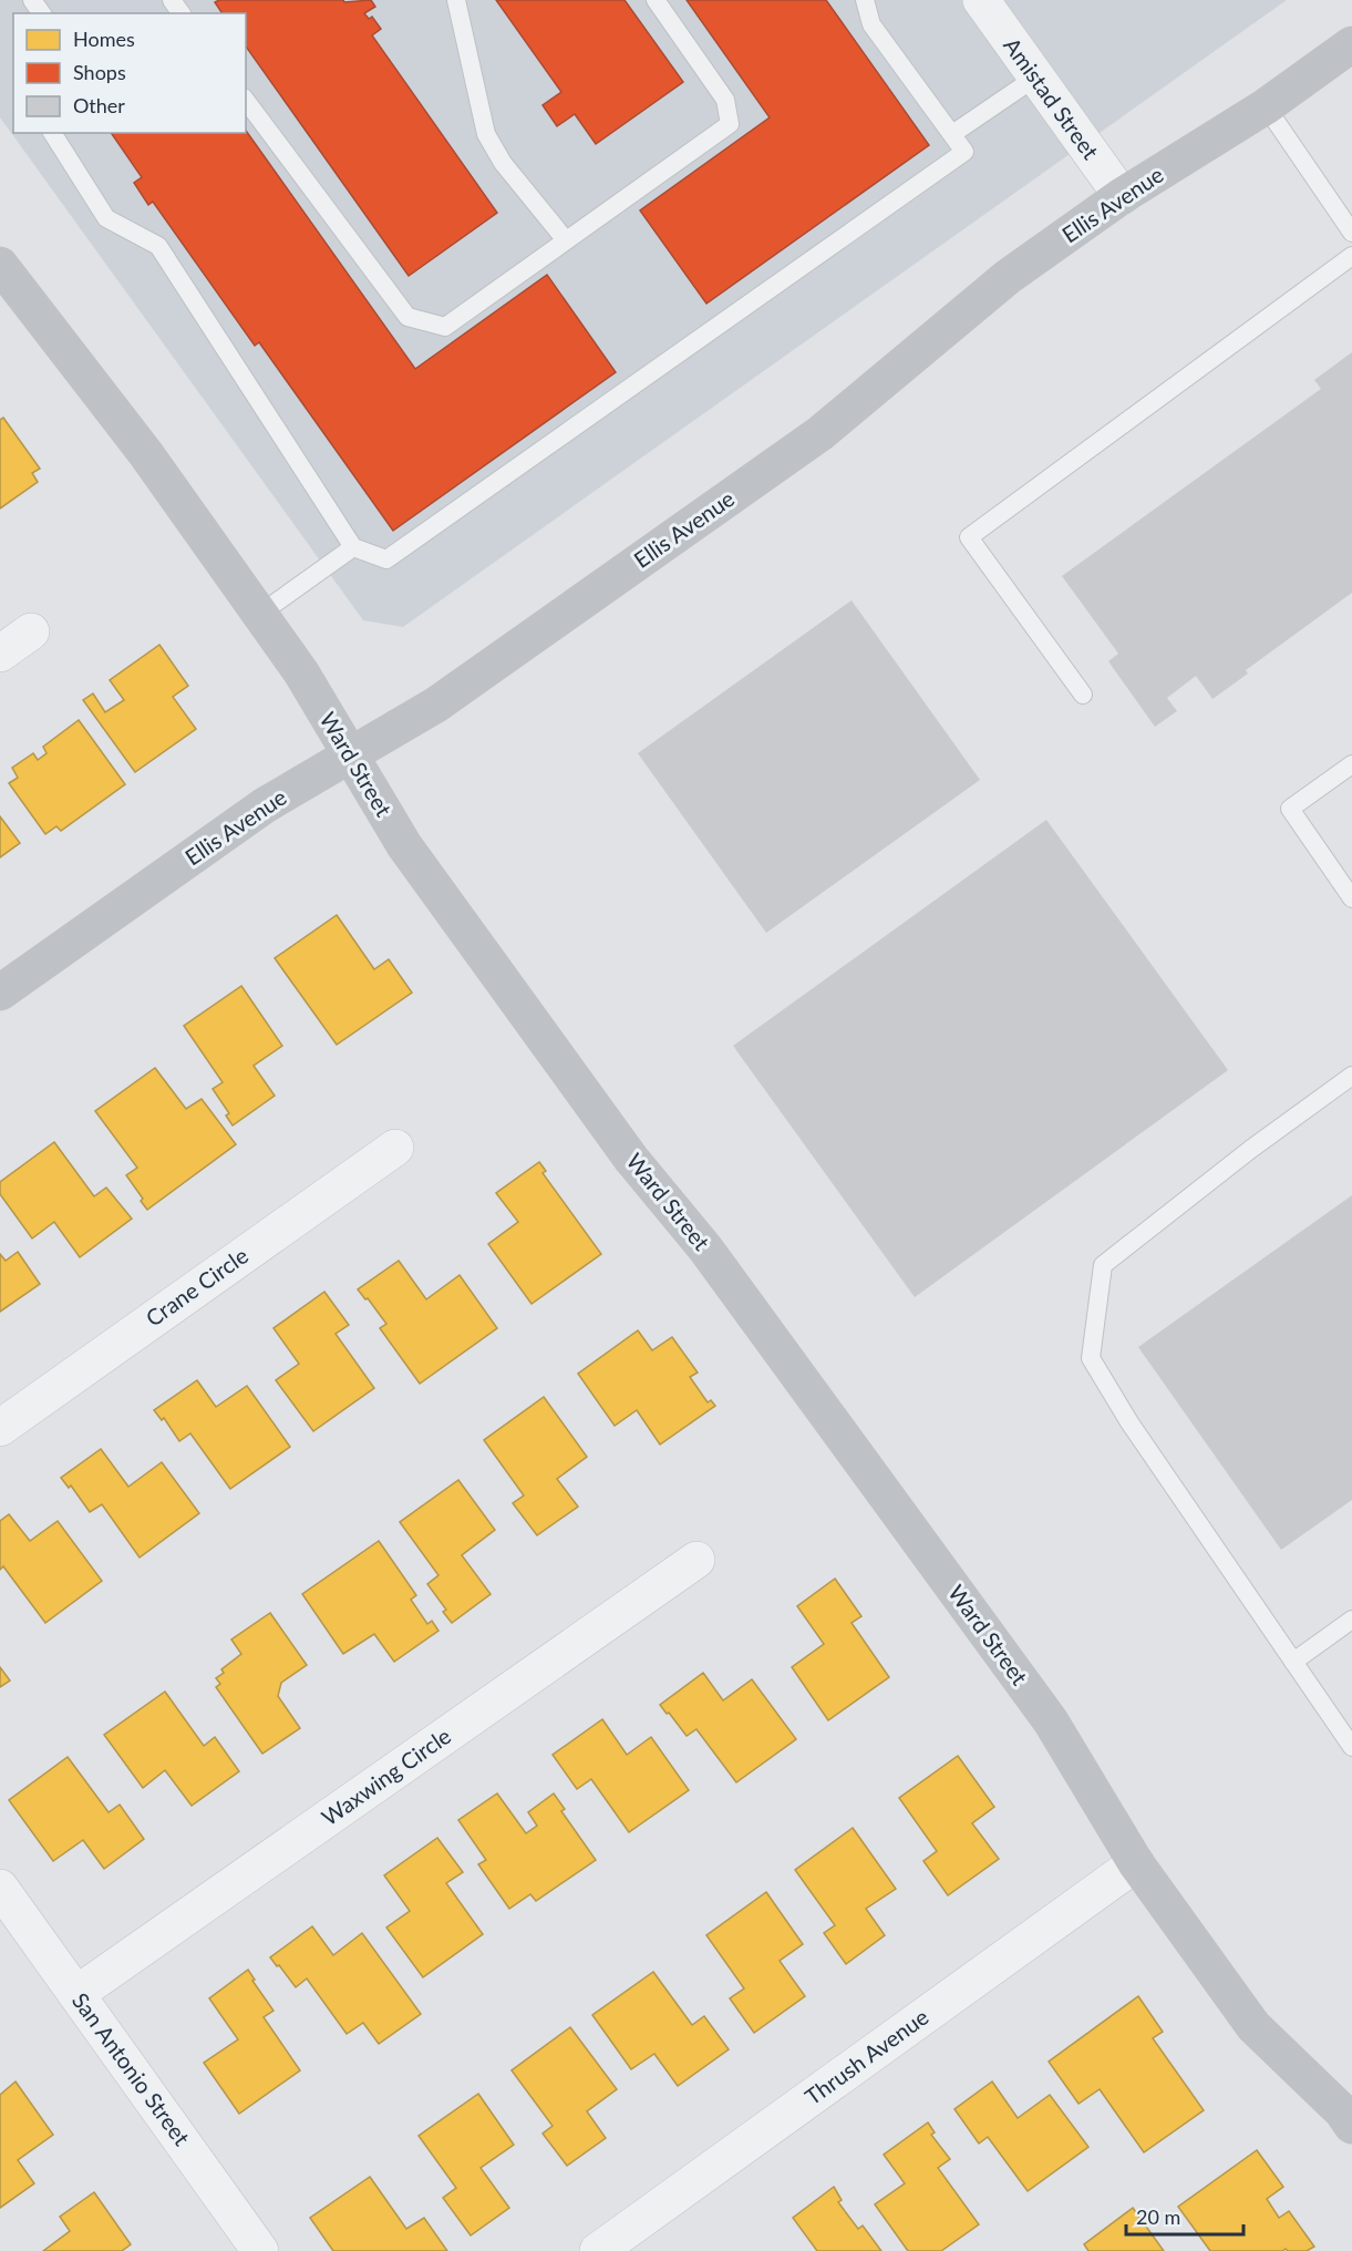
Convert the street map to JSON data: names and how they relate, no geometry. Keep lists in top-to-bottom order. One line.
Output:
{"streets":{"street":["Amistad Street","Ellis Avenue","Ward Street","Crane Circle","Waxwing Circle","Thrush Avenue","San Antonio Street"]},"crossings":[["Amistad Street","Ellis Avenue"],["Ellis Avenue","Ward Street"],["Ward Street","Thrush Avenue"],["Waxwing Circle","San Antonio Street"]],"legend":["Homes","Shops","Other"],"scale_bar":"20 m"}
